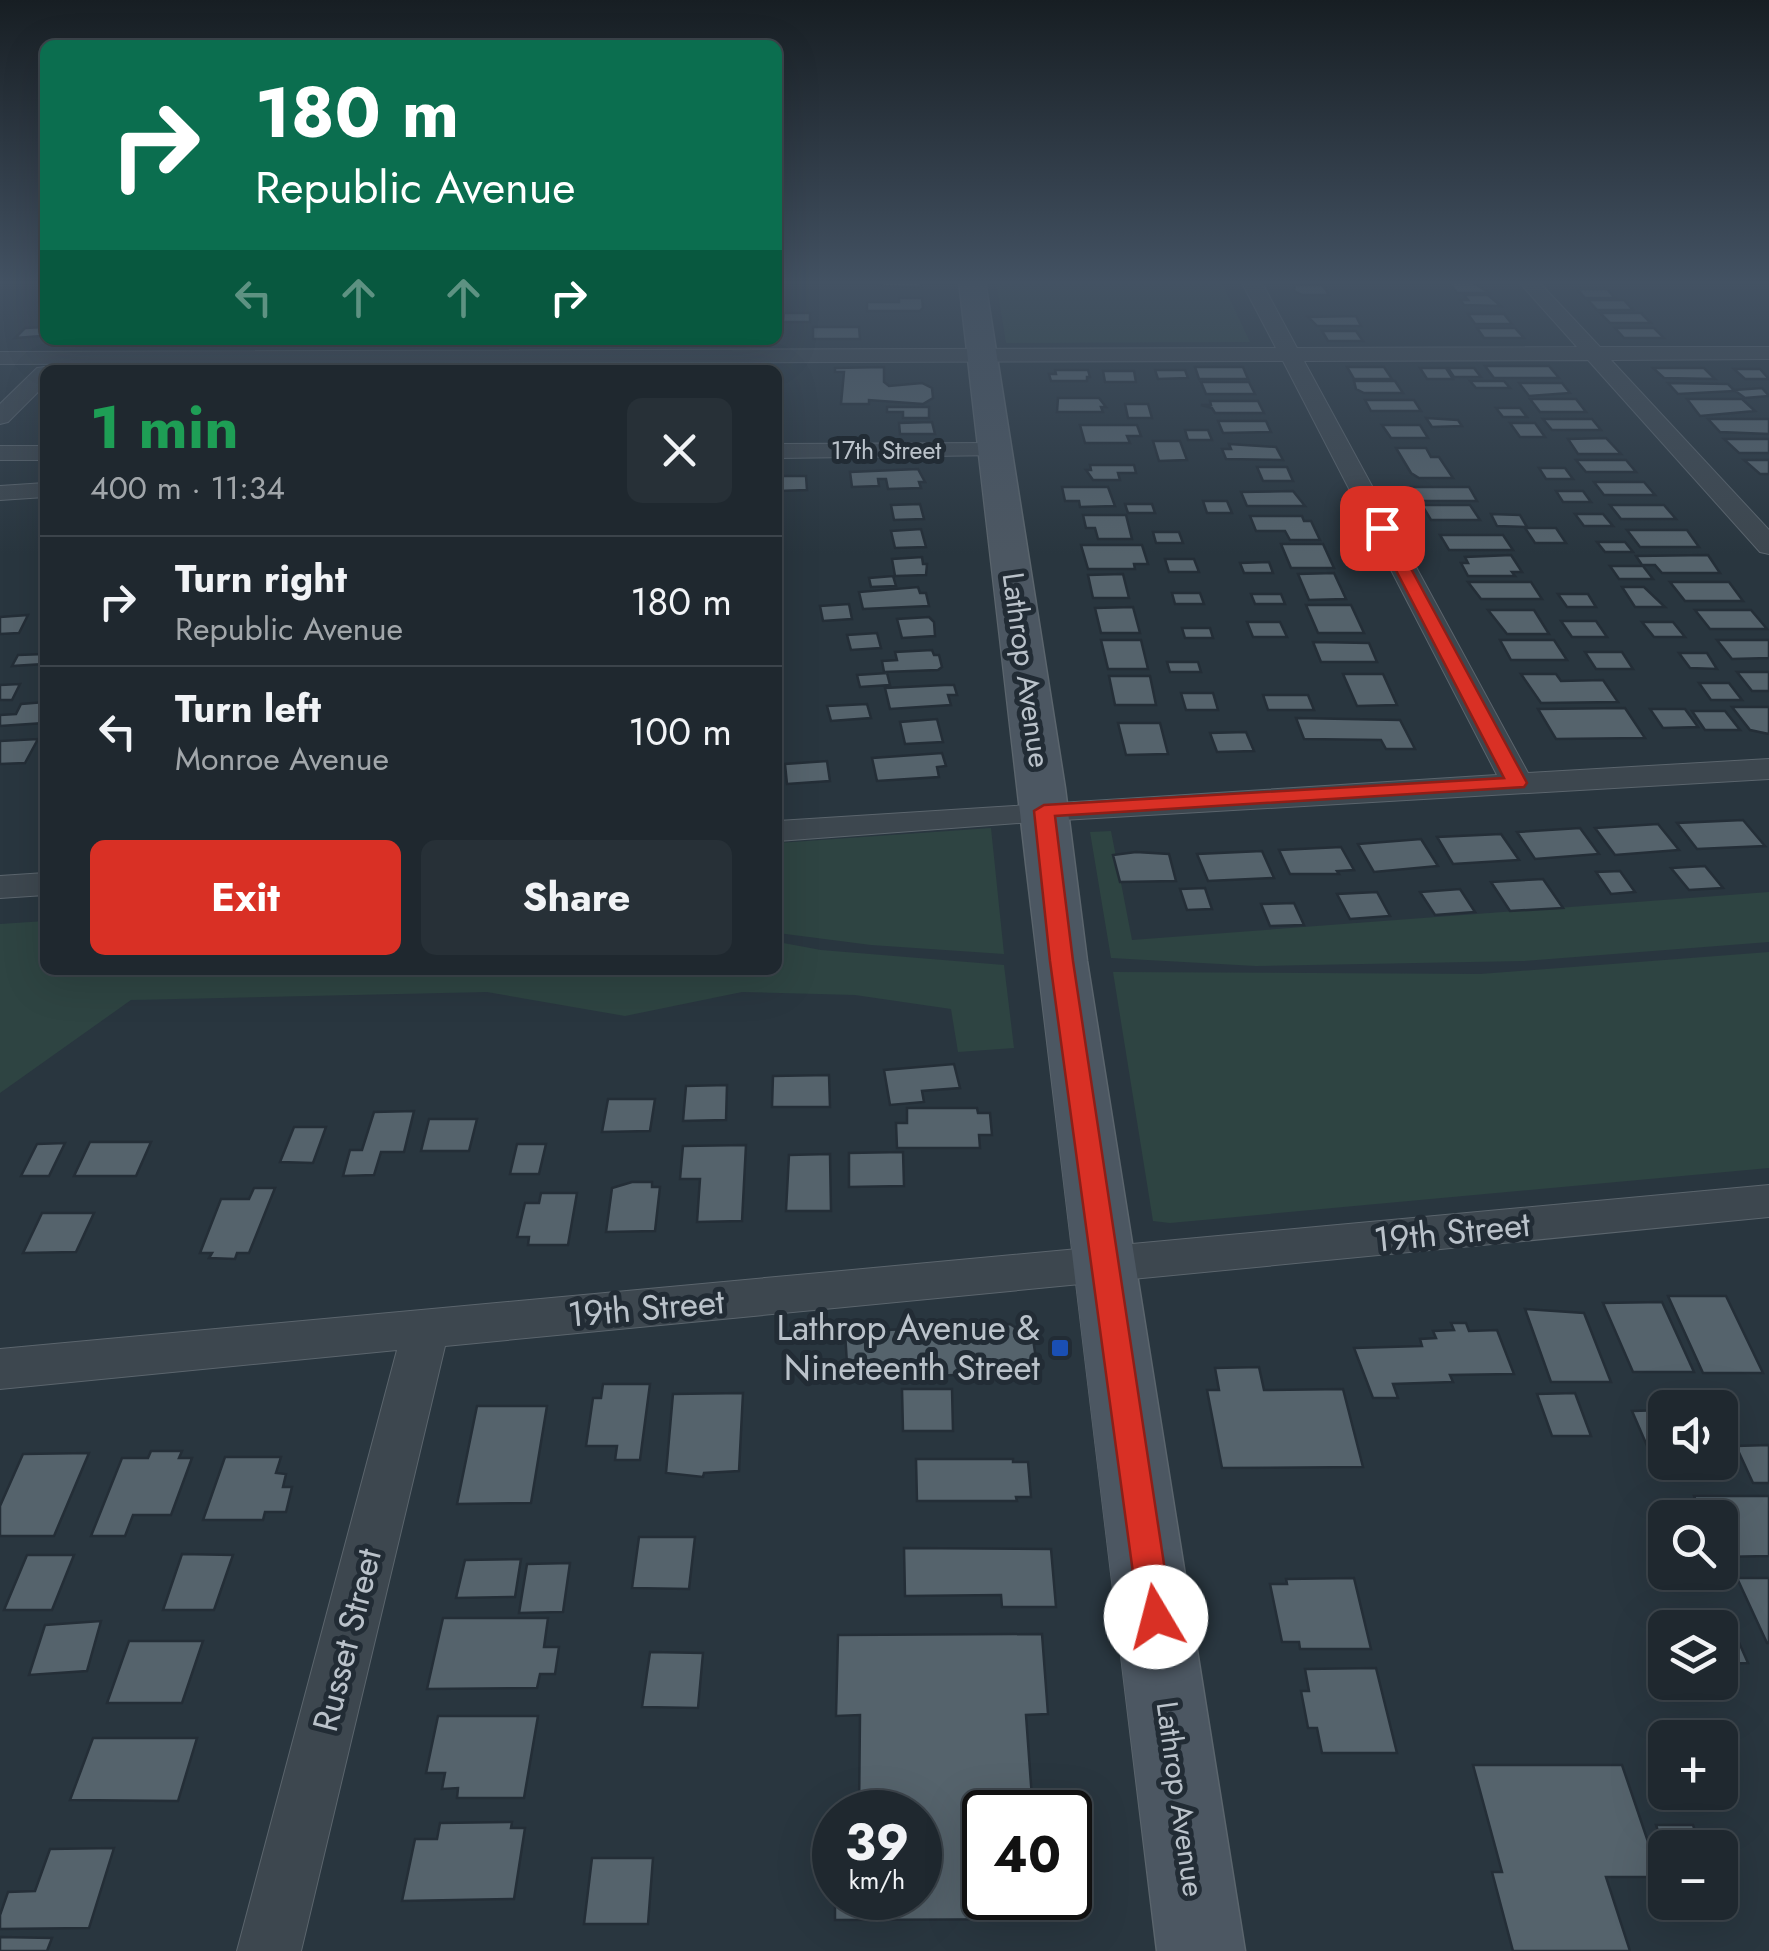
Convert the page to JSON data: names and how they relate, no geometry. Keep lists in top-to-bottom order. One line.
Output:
{"streets":{"street":["17th Street","Lathrop Avenue","19th Street","Russet Street"]},"crossings":[["17th Street","Lathrop Avenue"],["Lathrop Avenue","19th Street"],["19th Street","Russet Street"]],"places":{"transit":["Lathrop Avenue & Nineteenth Street"]},"page":{"turn":["180 m","Republic Avenue"],"heading":["1 min","400 m · 11:34"],"list":[{"name":"Turn right","note":"Republic Avenue","value":"180 m"},{"name":"Turn left","note":"Monroe Avenue","value":"100 m"}],"buttons":["Exit","Share"],"map_buttons":["+","−"],"speed":"39 km/h","limit":"40"}}
